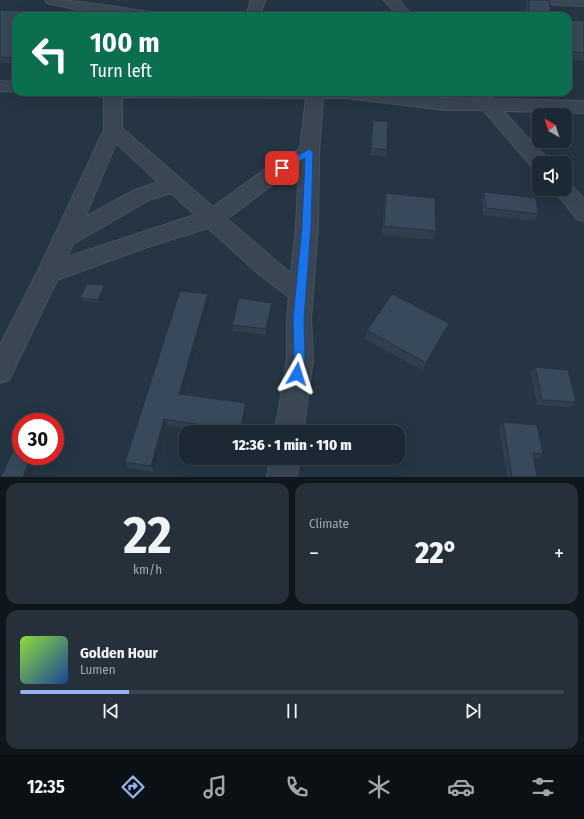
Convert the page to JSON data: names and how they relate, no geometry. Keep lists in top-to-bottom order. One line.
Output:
{"north":"top left","page":{"turn":["100 m","Turn left"],"limit":"30","trip":"12:36 · 1 min · 110 m","tile":[["22","km/h"],"Climate"],"heat":["−","22°","+"],"song":["Golden Hour","Lumen"],"tabs":"12:35"}}
